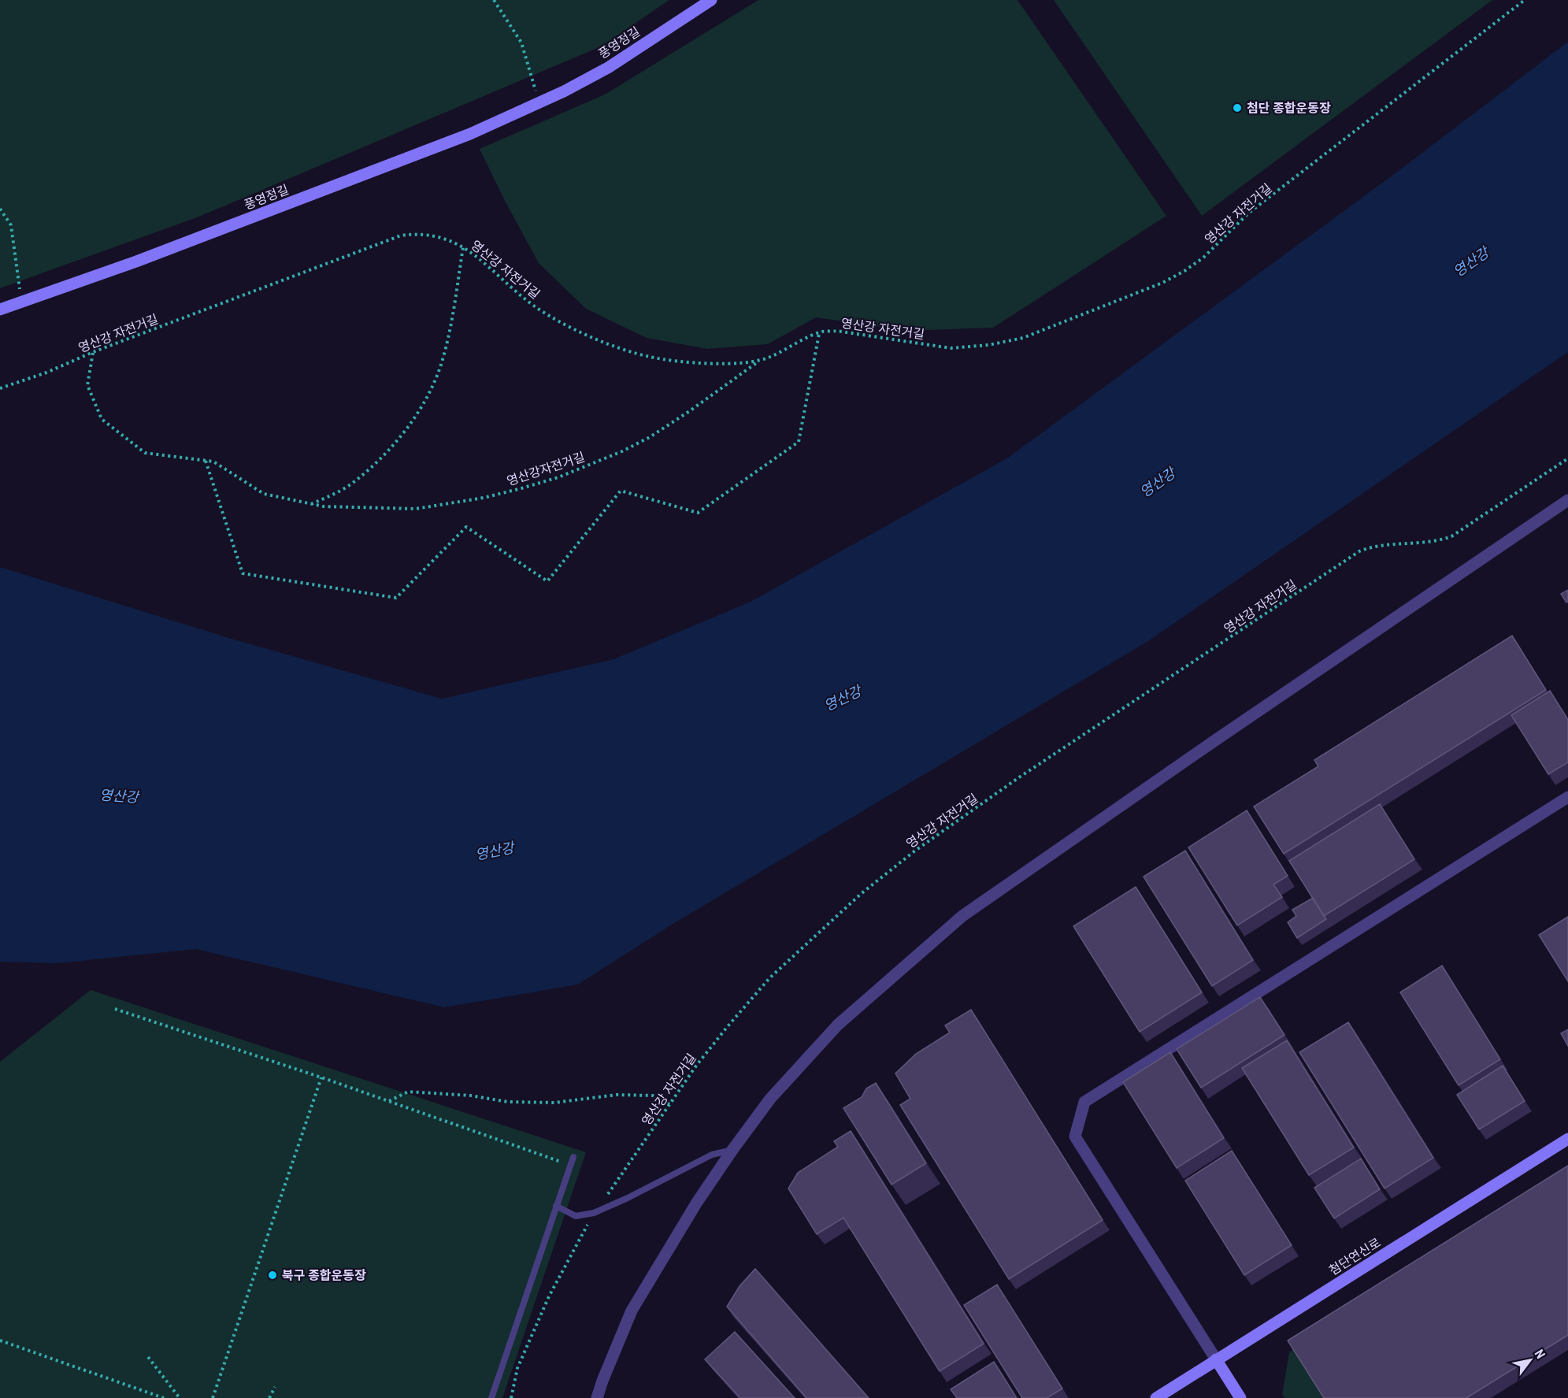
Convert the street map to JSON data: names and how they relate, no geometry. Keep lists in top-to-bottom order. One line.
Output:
{"streets":{"street":["풍영정길","첨단연신로"],"path":["영산강 자전거길","영산강자전거길"]},"crossings":[["영산강 자전거길","영산강자전거길"]],"water":["영산강"],"places":["첨단 종합운동장","북구 종합운동장"],"north":"top right"}
